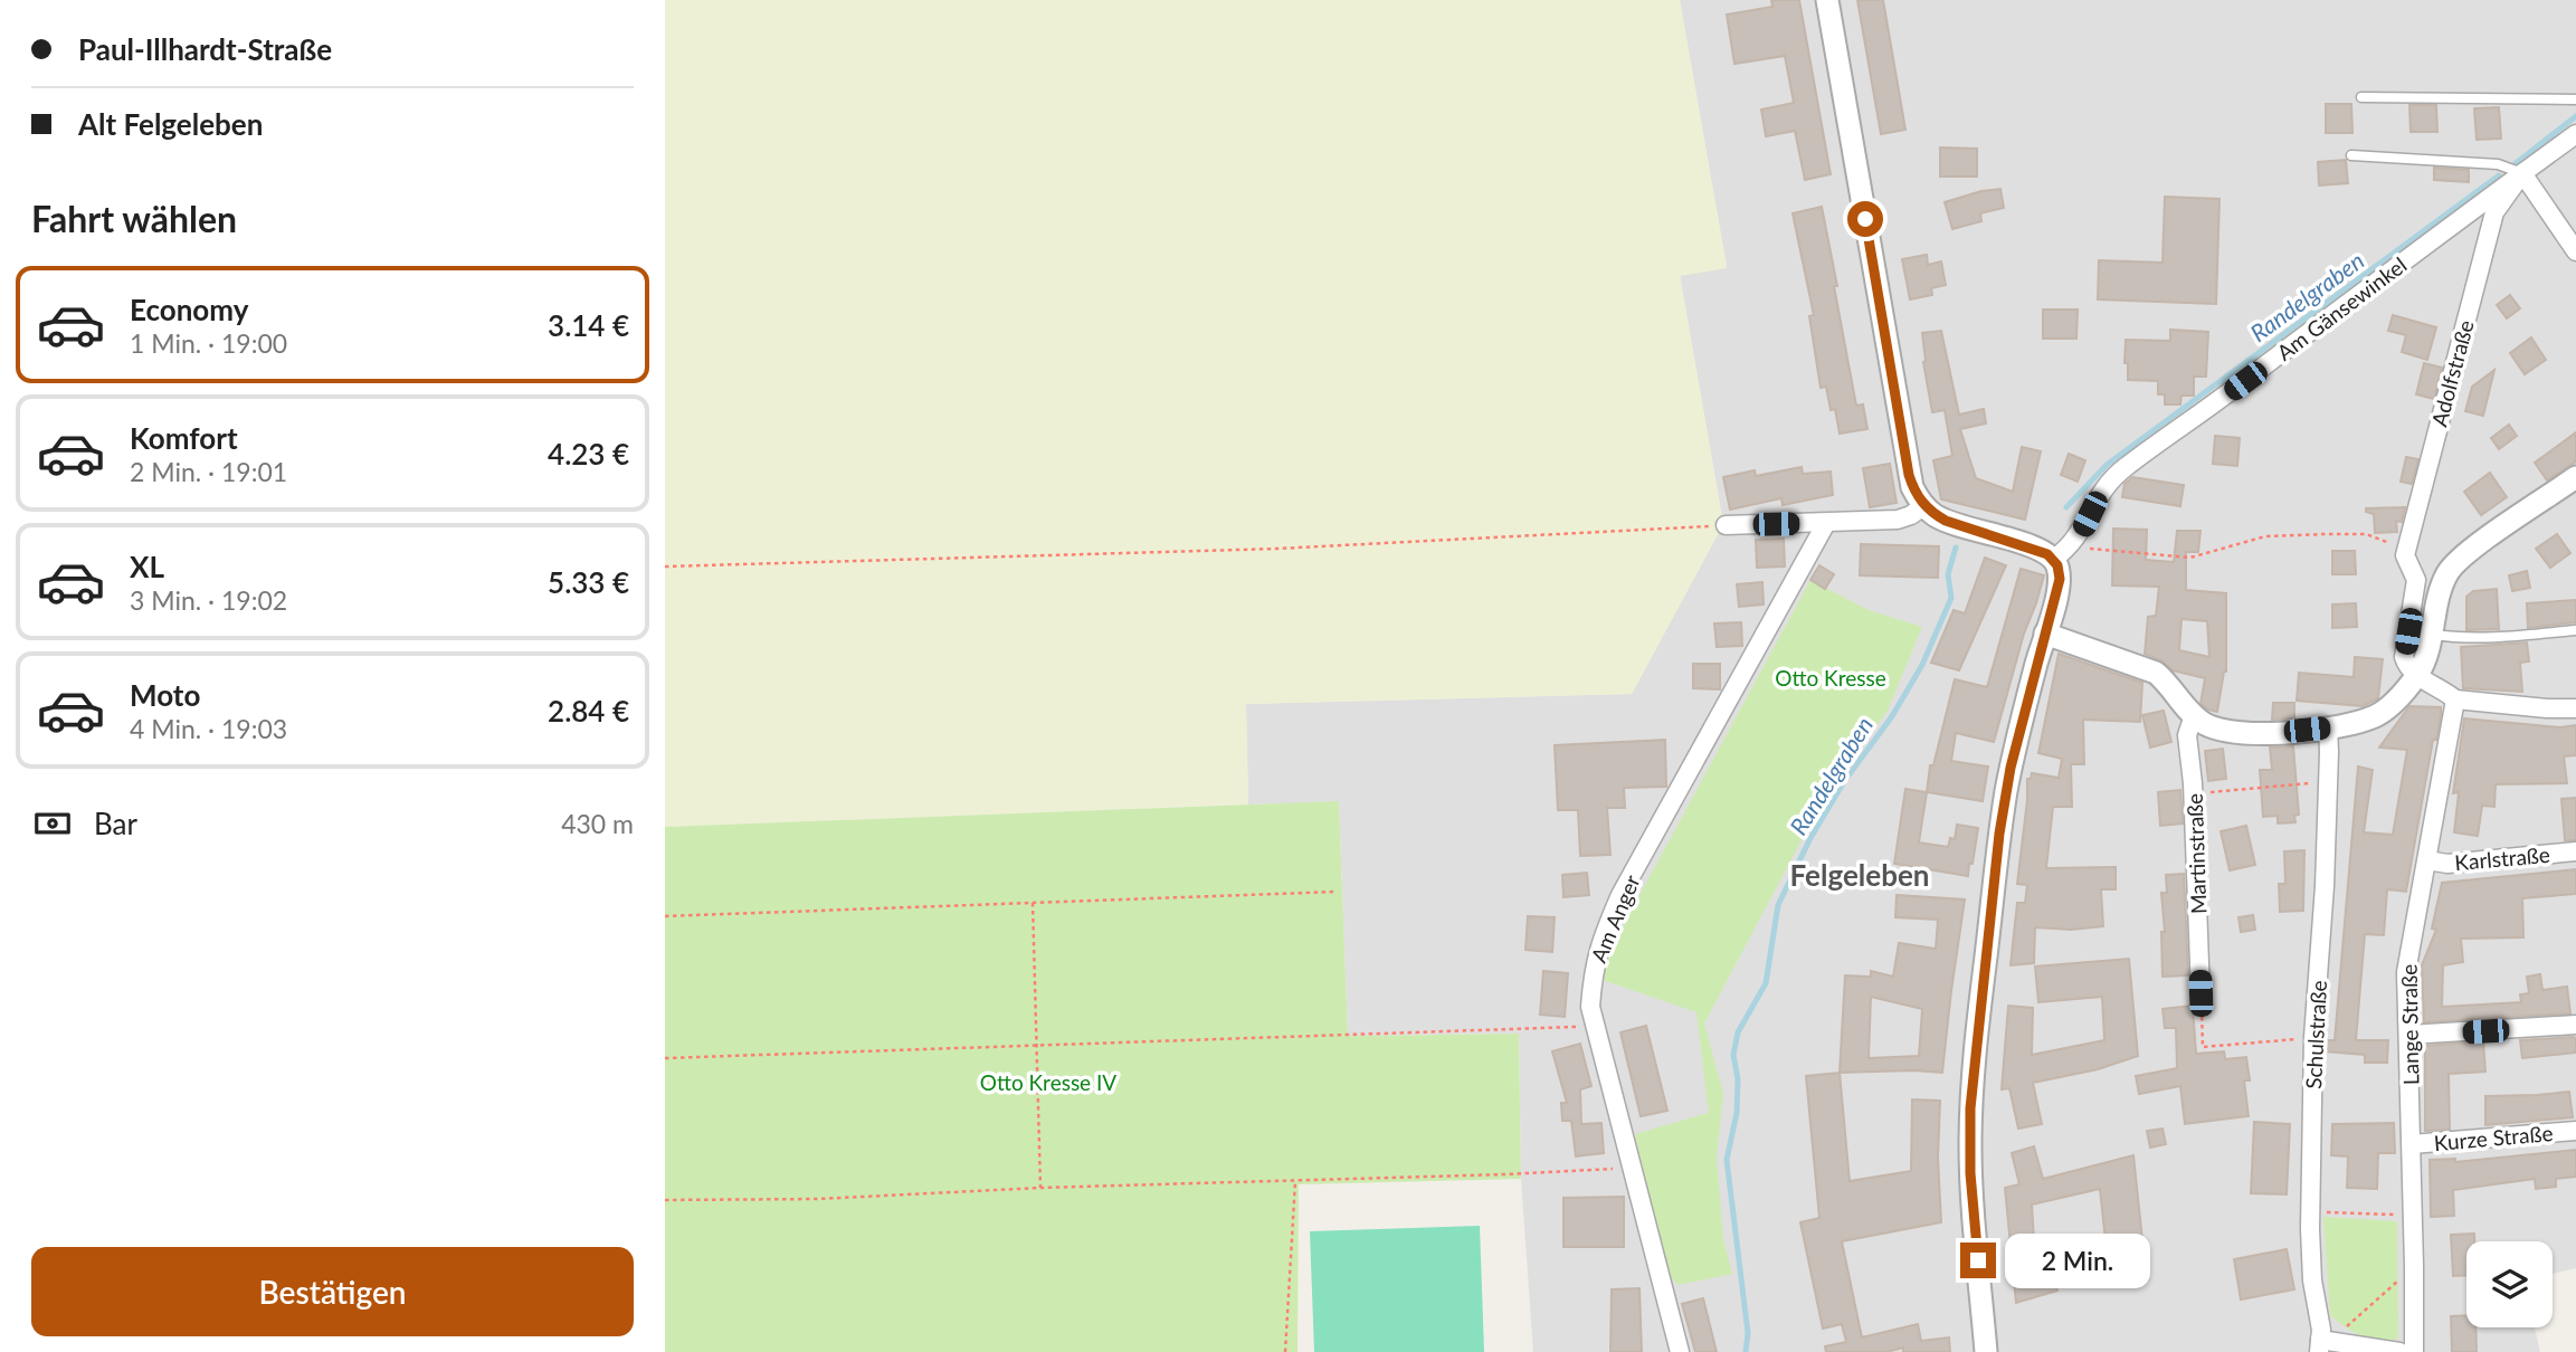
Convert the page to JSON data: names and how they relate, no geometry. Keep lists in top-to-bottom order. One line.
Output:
{"streets":{"street":["Am Gänsewinkel","Adolfstraße","Martinstraße","Karlstraße","Am Anger","Lange Straße","Schulstraße","Kurze Straße"]},"crossings":[["Am Gänsewinkel","Adolfstraße"],["Karlstraße","Lange Straße"],["Lange Straße","Kurze Straße"]],"districts":["Felgeleben"],"water":["Randelgraben"],"parks":["Otto Kresse","Otto Kresse IV"],"page":{"banner":["Paul-Illhardt-Straße","Alt Felgeleben"],"heading":"Fahrt wählen","list":[{"name":"Economy","note":"1 Min. · 19:00","value":"3.14 €"},{"name":"Komfort","note":"2 Min. · 19:01","value":"4.23 €"},{"name":"XL","note":"3 Min. · 19:02","value":"5.33 €"},{"name":"Moto","note":"4 Min. · 19:03","value":"2.84 €"}],"pay":["Bar","430 m"],"buttons":"Bestätigen","bubble":"2 Min."}}
